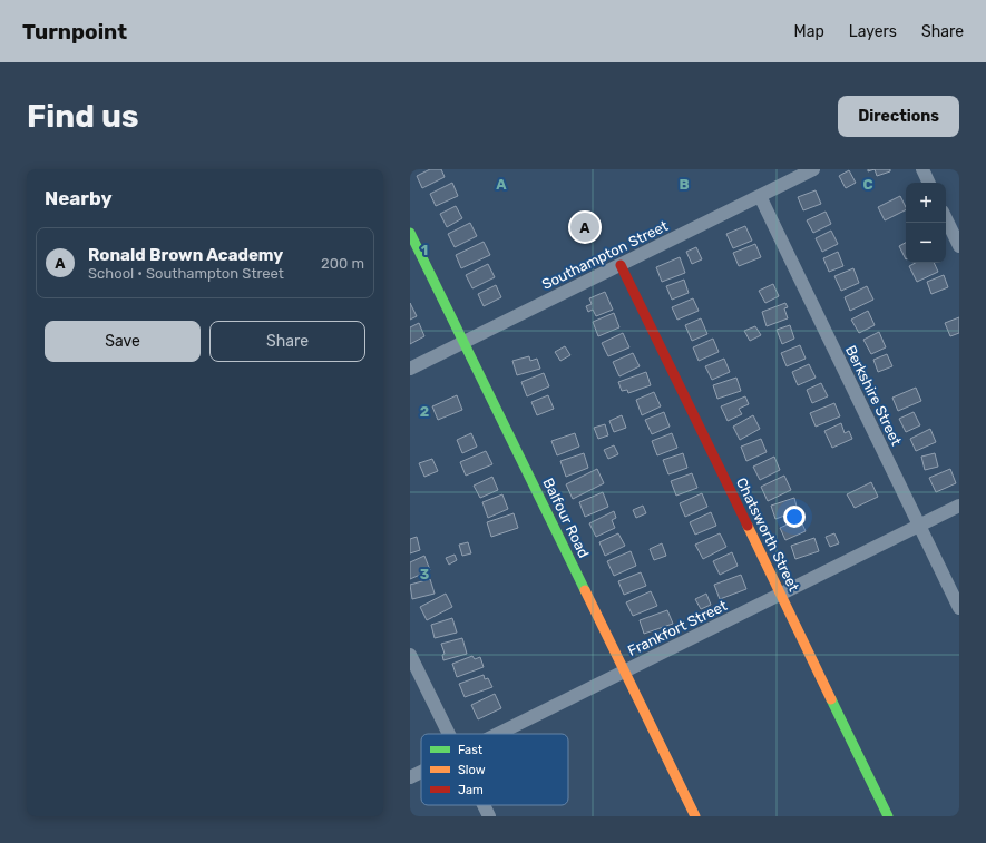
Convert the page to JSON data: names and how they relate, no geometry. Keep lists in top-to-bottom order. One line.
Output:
{"streets":{"street":["Southampton Street","Berkshire Street","Balfour Road","Chatsworth Street","Frankfort Street"]},"crossings":[["Southampton Street","Berkshire Street"],["Southampton Street","Balfour Road"],["Southampton Street","Chatsworth Street"],["Berkshire Street","Frankfort Street"],["Balfour Road","Frankfort Street"],["Chatsworth Street","Frankfort Street"]],"legend":["Fast","Slow","Jam"],"page":{"header":"Turnpoint","nav":["Map","Layers","Share"],"buttons":["Directions",["Save","Share"]],"title":"Find us","heading":"Nearby","map_buttons":["+","−"],"pins":"A","list":[{"mark":"A","name":"Ronald Brown Academy","note":"School · Southampton Street","value":"200 m"}]},"grid":{"columns":["A","B","C"],"rows":["1","2","3"]}}
